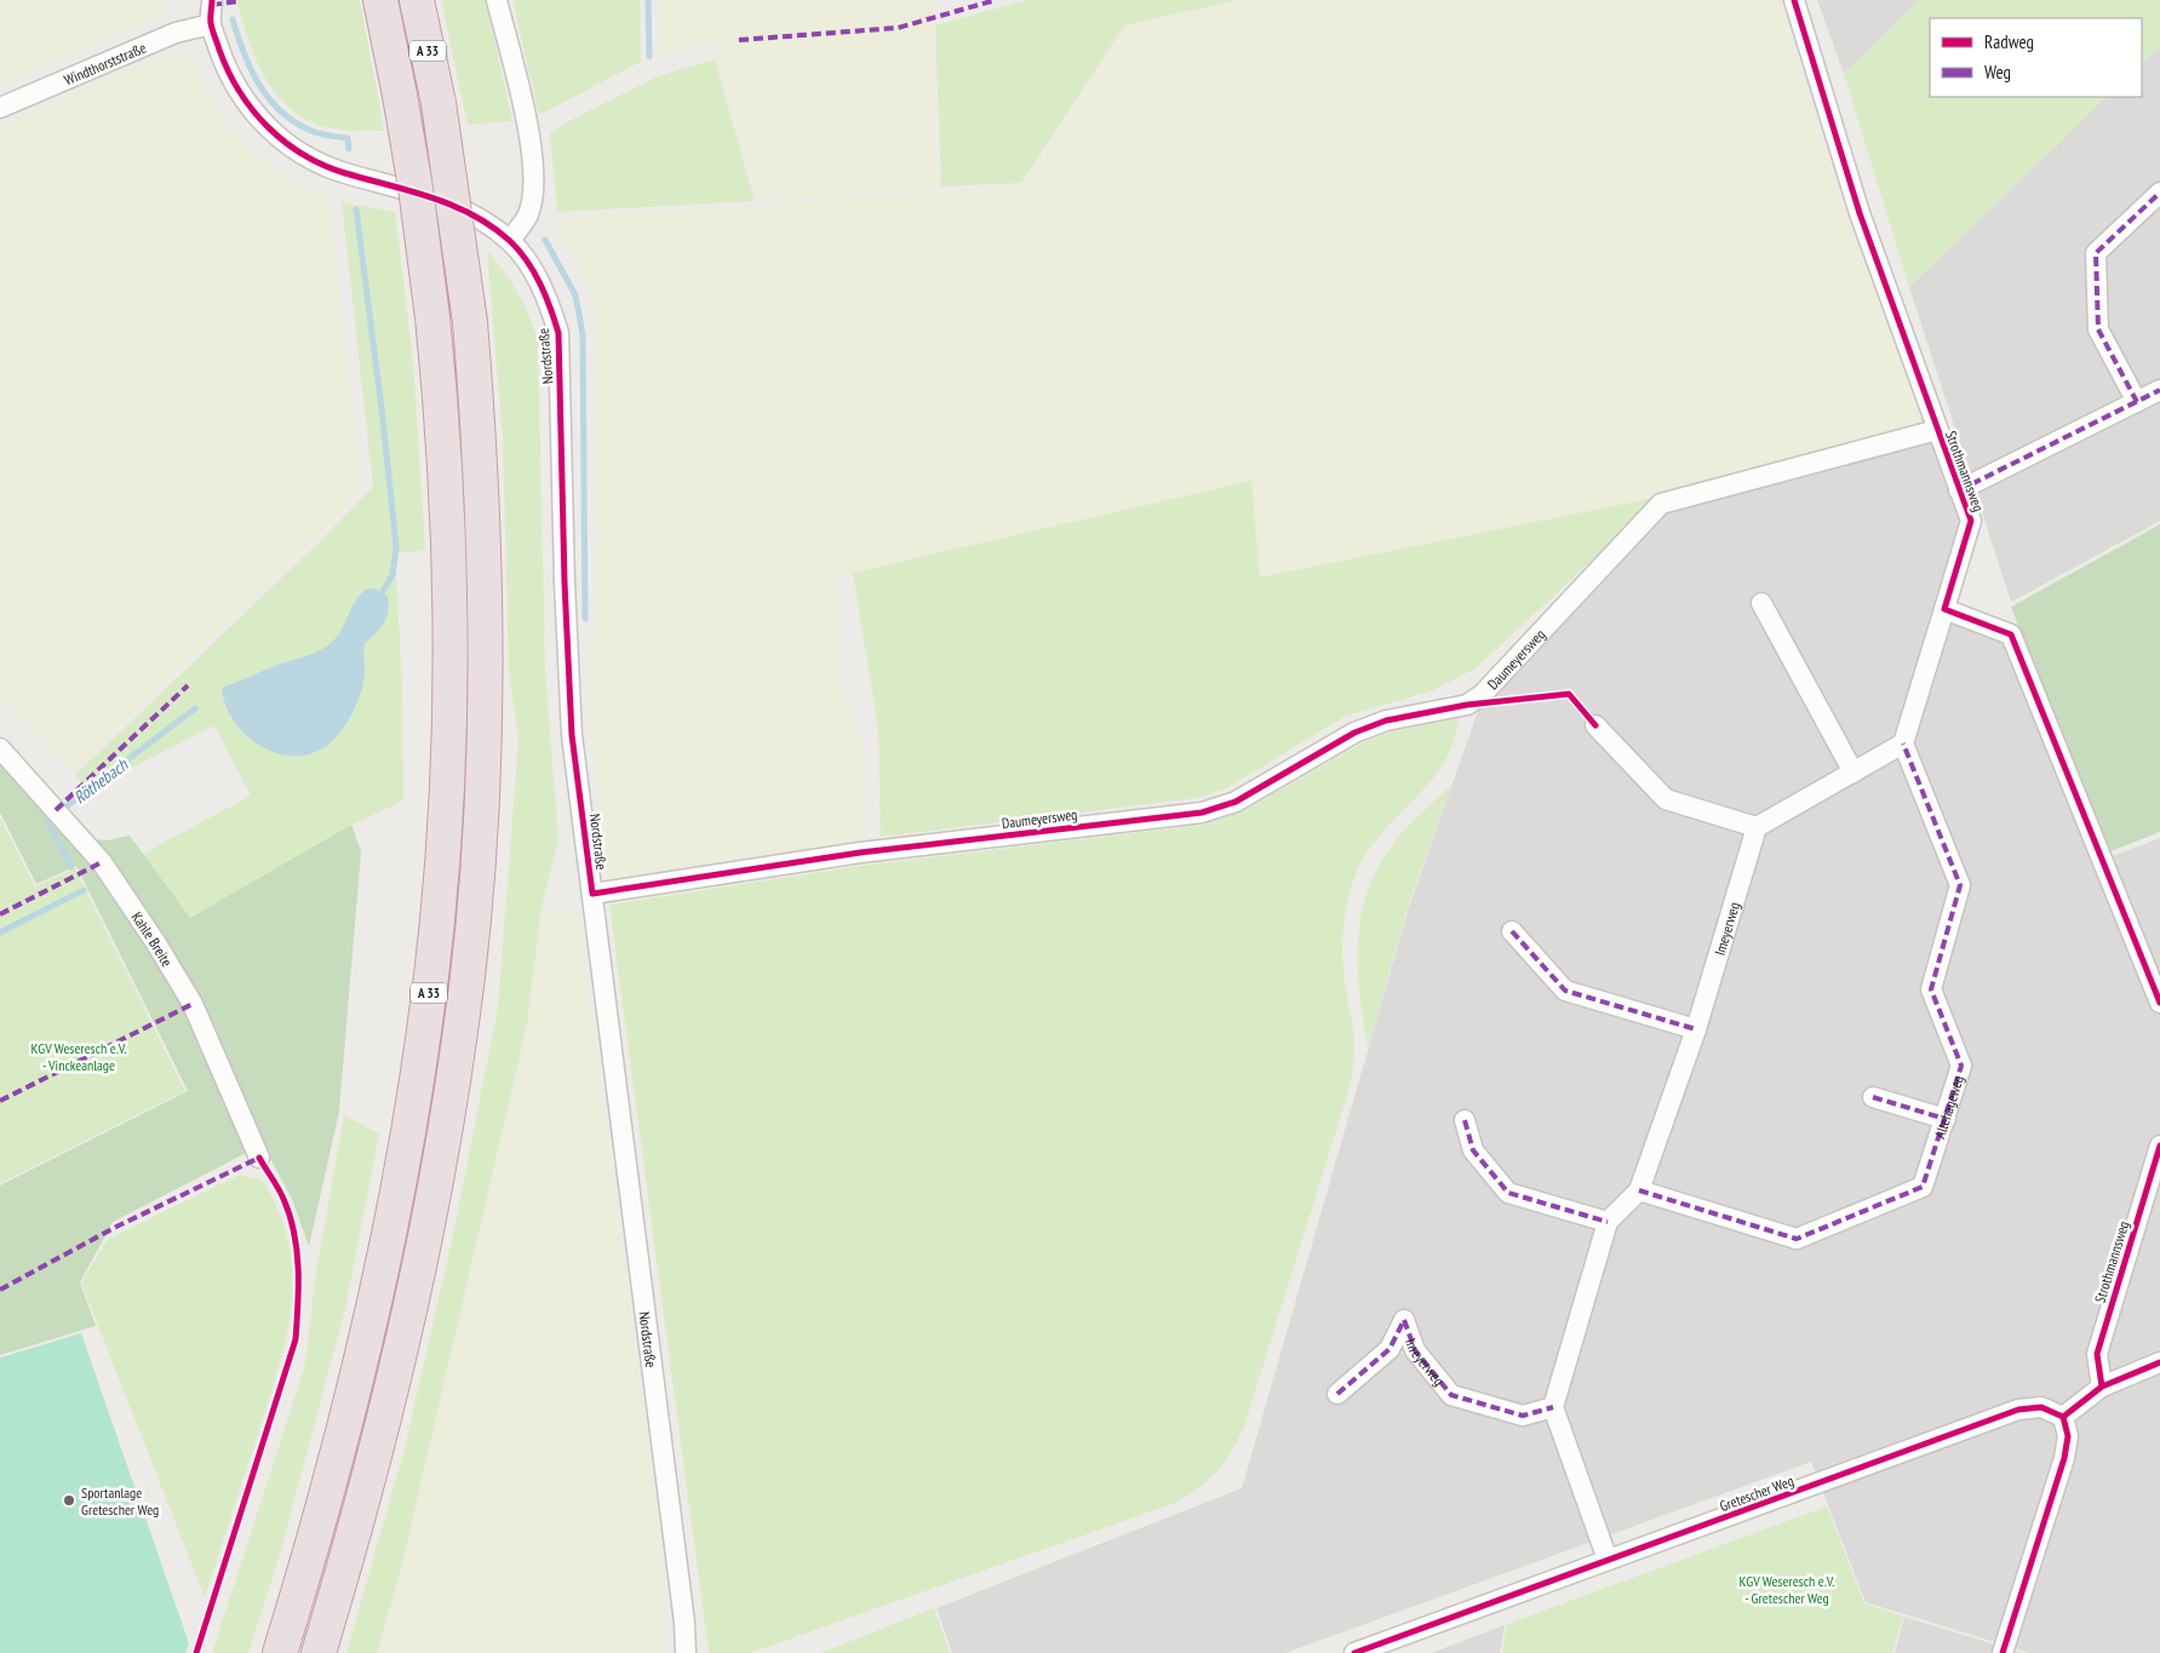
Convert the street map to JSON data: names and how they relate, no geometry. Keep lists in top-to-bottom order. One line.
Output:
{"streets":{"highway":["A 33"],"street":["Windthorststraße","Nordstraße","Strothmannsweg","Daumeyersweg","Imeyerweg","Kahle Breite","Altehageweg","Gretescher Weg"]},"crossings":[["Windthorststraße","Nordstraße"],["Nordstraße","Daumeyersweg"],["Strothmannsweg","Daumeyersweg"],["Imeyerweg","Altehageweg"]],"water":["Röthebach"],"parks":["KGV Weseresch e.V. - Vinckeanlage","KGV Weseresch e.V. - Gretescher Weg"],"places":["Sportanlage Gretescher Weg"],"legend":["Radweg","Weg"]}
